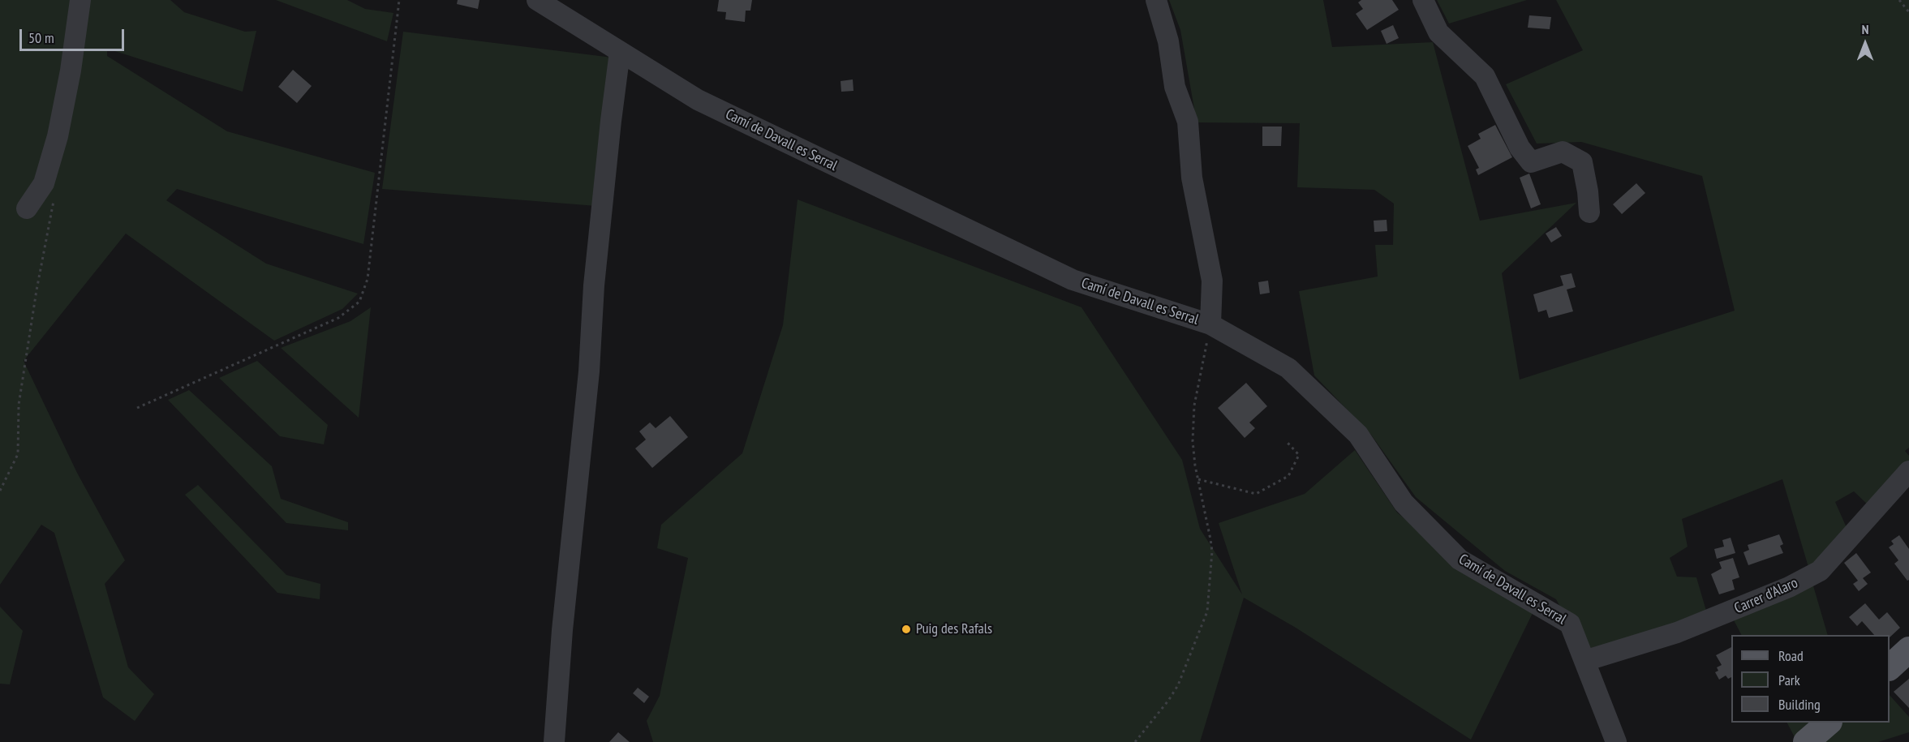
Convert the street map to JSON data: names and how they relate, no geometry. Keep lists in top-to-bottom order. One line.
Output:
{"streets":{"street":["Camí de Davall es Serral","Carrer d'Alaro"]},"crossings":[["Camí de Davall es Serral","Carrer d'Alaro"]],"places":["Puig des Rafals"],"legend":["Road","Park","Building"],"scale_bar":"50 m","north":"top"}
